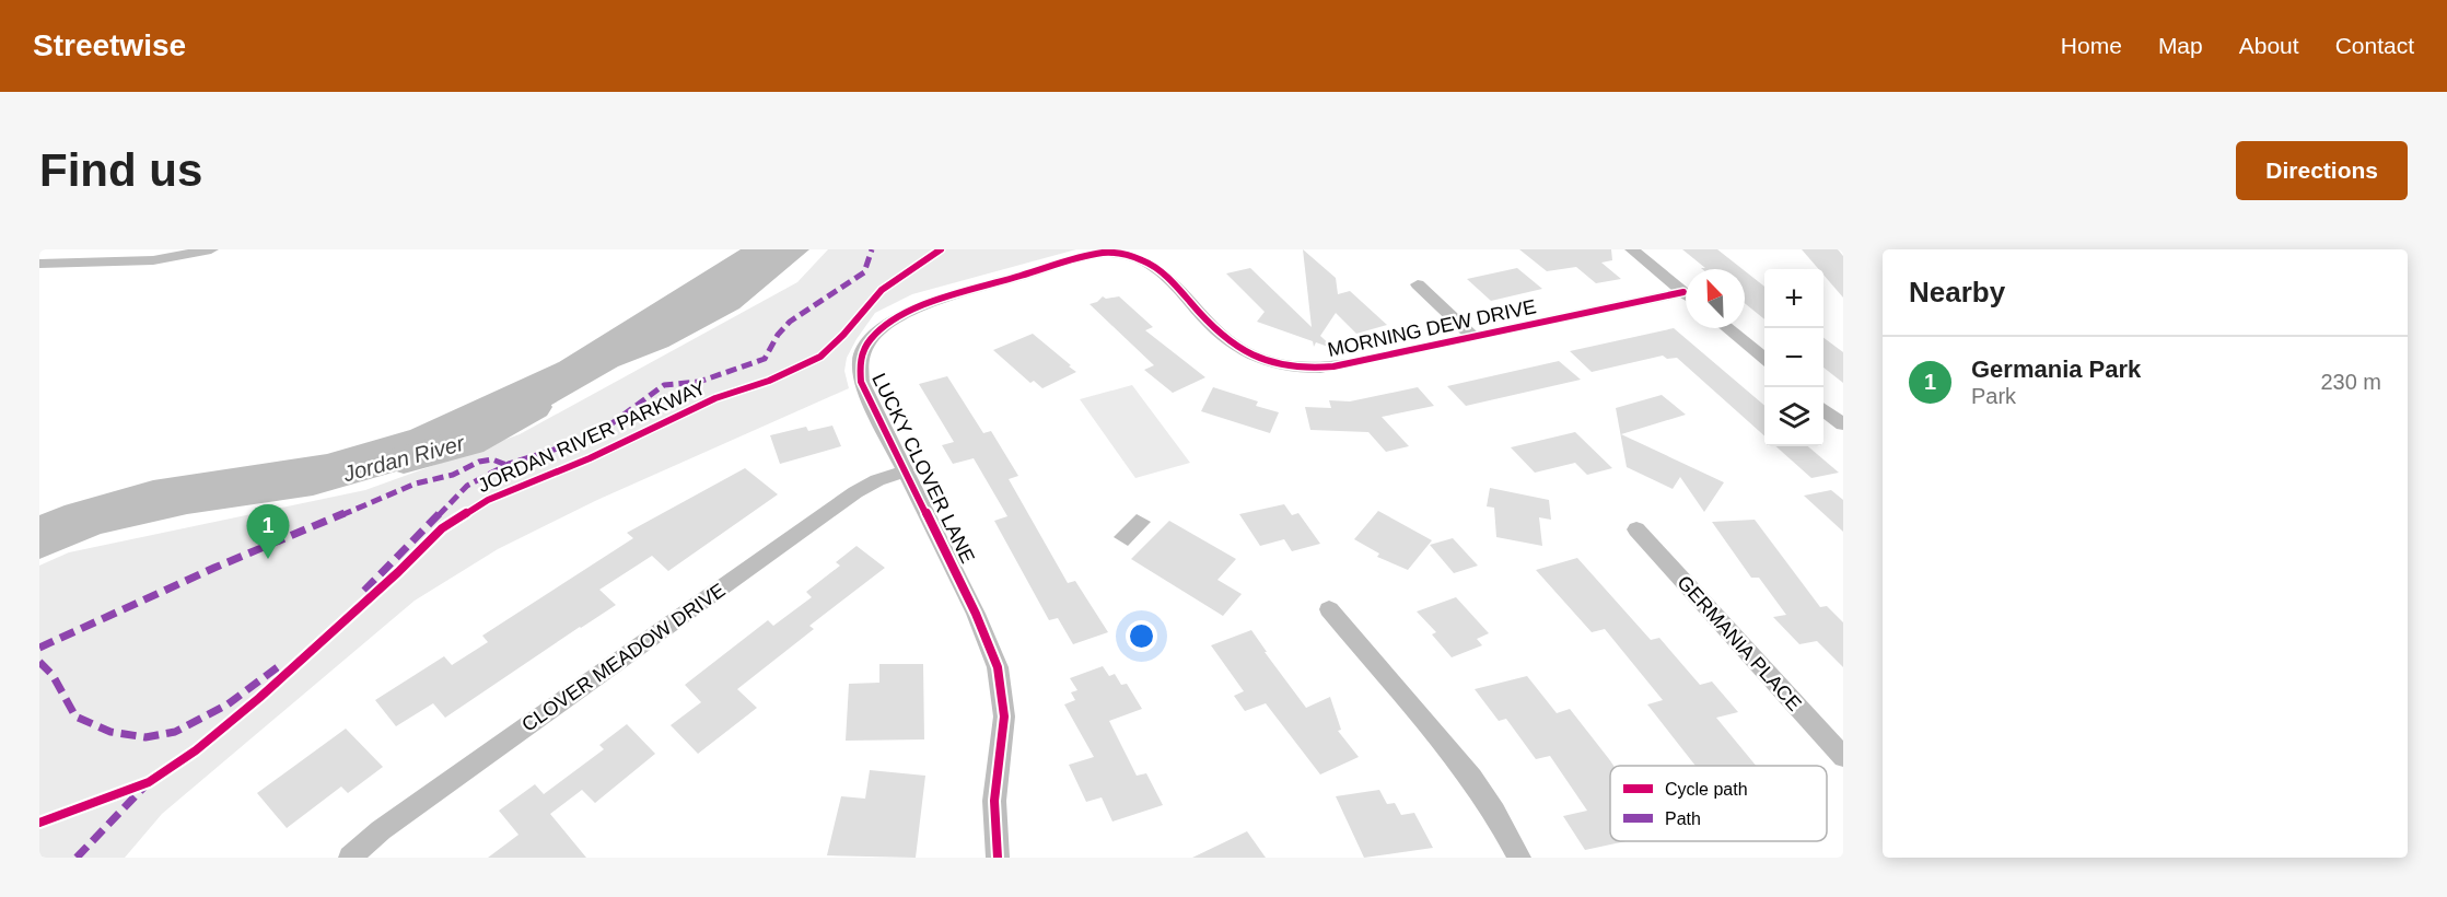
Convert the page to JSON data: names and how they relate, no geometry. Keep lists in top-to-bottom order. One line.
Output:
{"streets":{"street":["MORNING DEW DRIVE","LUCKY CLOVER LANE","GERMANIA PLACE","CLOVER MEADOW DRIVE"],"cycle path":["JORDAN RIVER PARKWAY"]},"crossings":[["MORNING DEW DRIVE","LUCKY CLOVER LANE"],["LUCKY CLOVER LANE","CLOVER MEADOW DRIVE"]],"water":["Jordan River"],"legend":["Cycle path","Path"],"north":"top left","page":{"header":"Streetwise","nav":["Home","Map","About","Contact"],"buttons":"Directions","title":"Find us","heading":"Nearby","map_buttons":["+","−"],"list":[{"mark":"1","name":"Germania Park","note":"Park","value":"230 m"}],"pins":"1"}}
